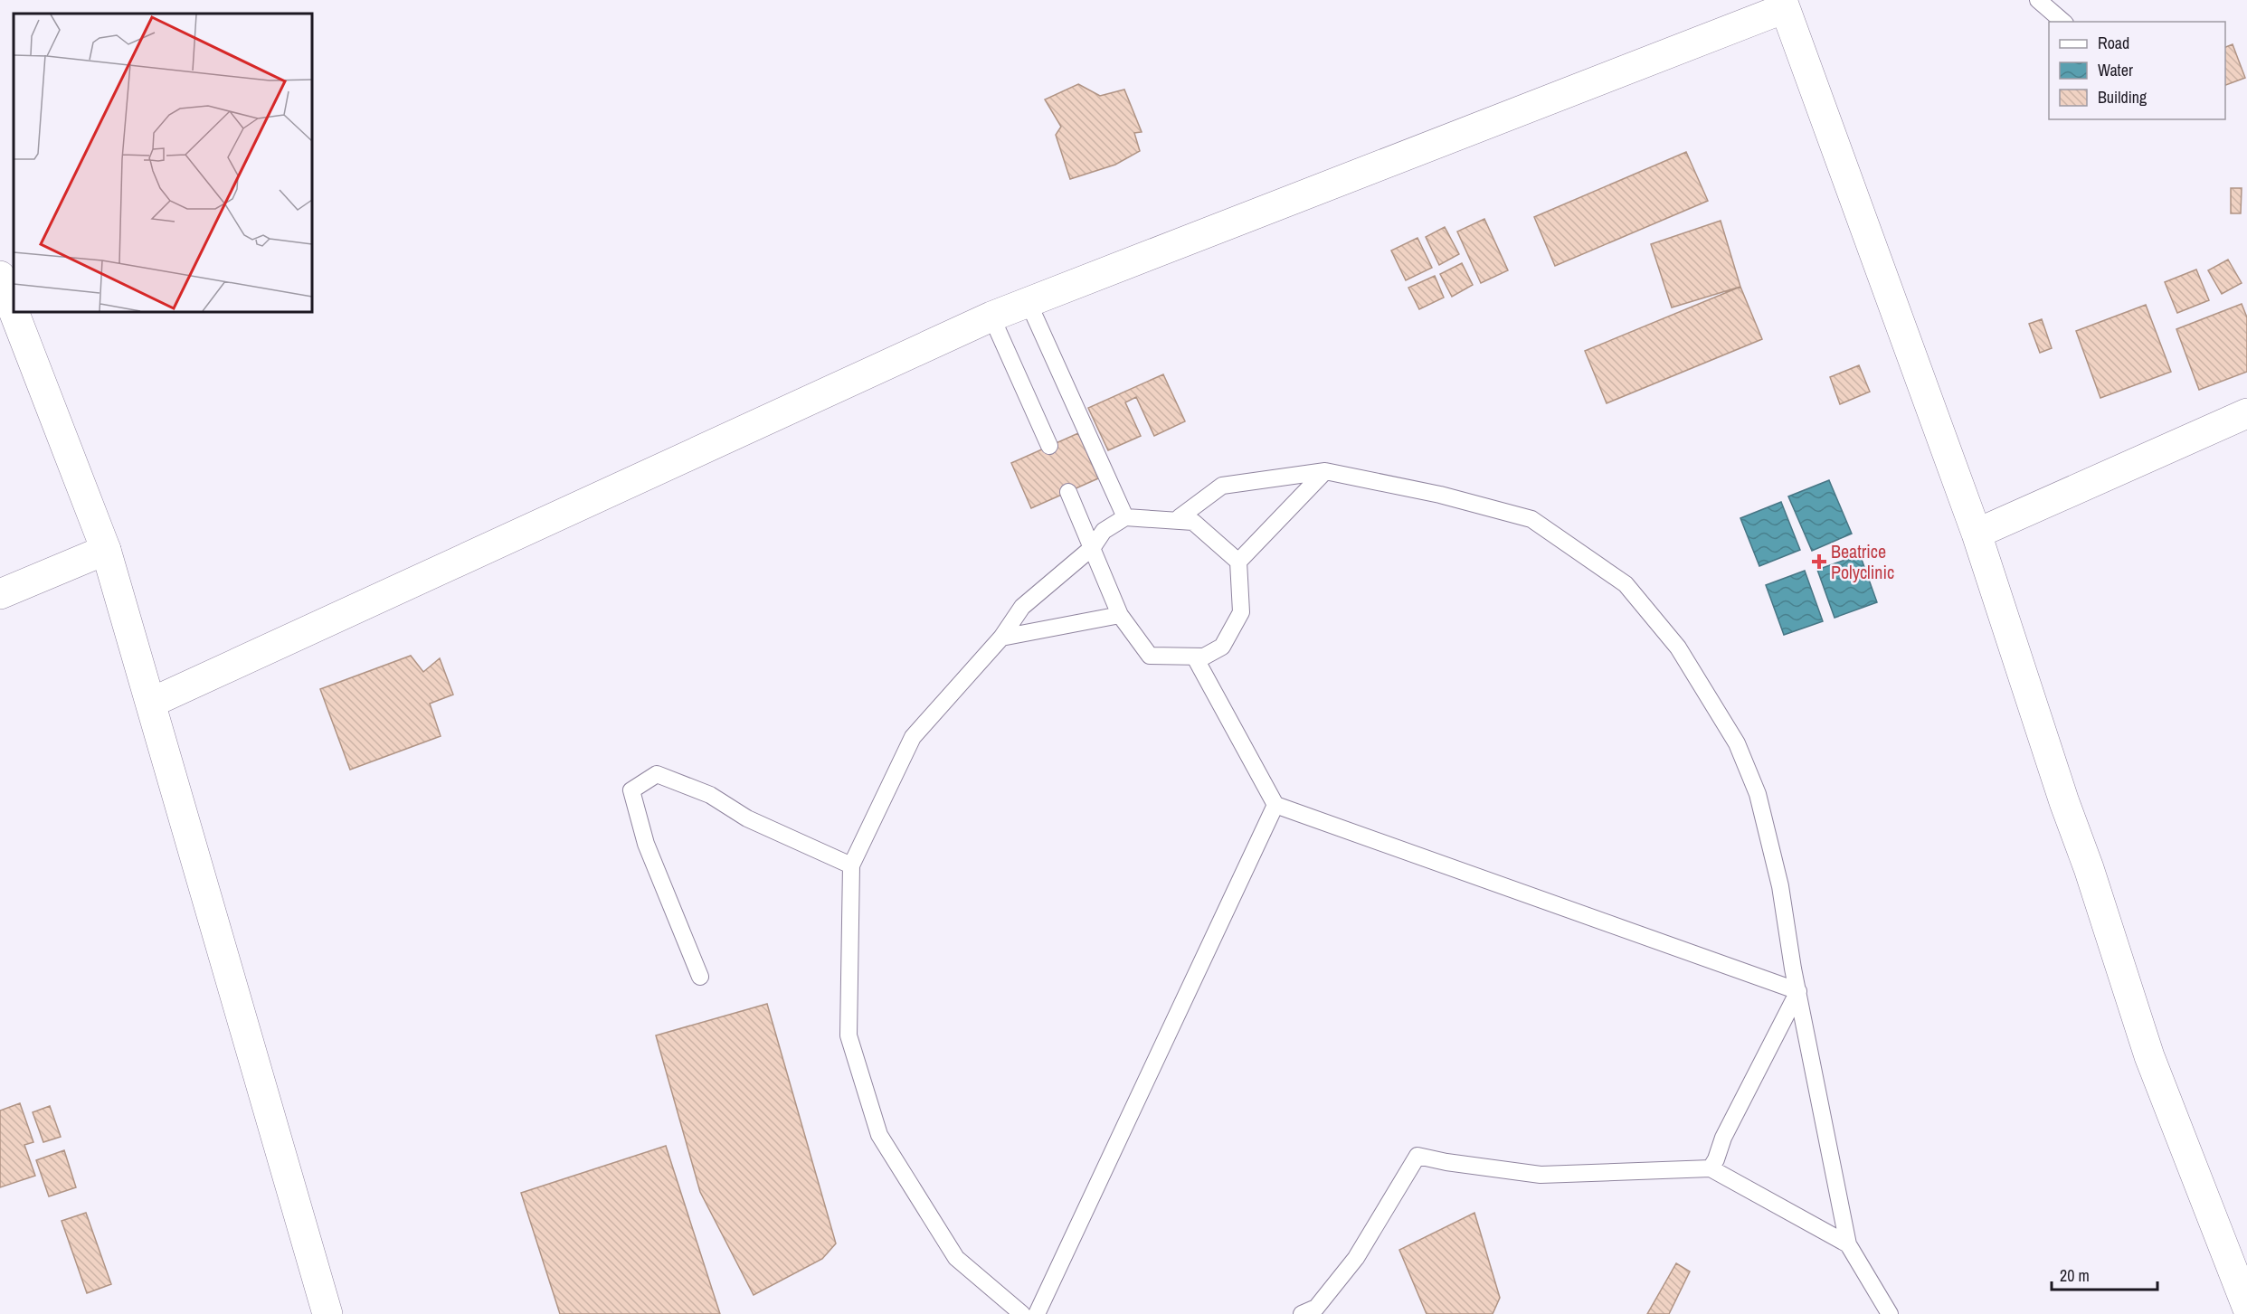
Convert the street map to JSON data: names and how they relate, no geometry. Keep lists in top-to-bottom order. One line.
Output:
{"places":{"health":["Beatrice Polyclinic"]},"legend":["Road","Water","Building"],"scale_bar":"20 m"}
